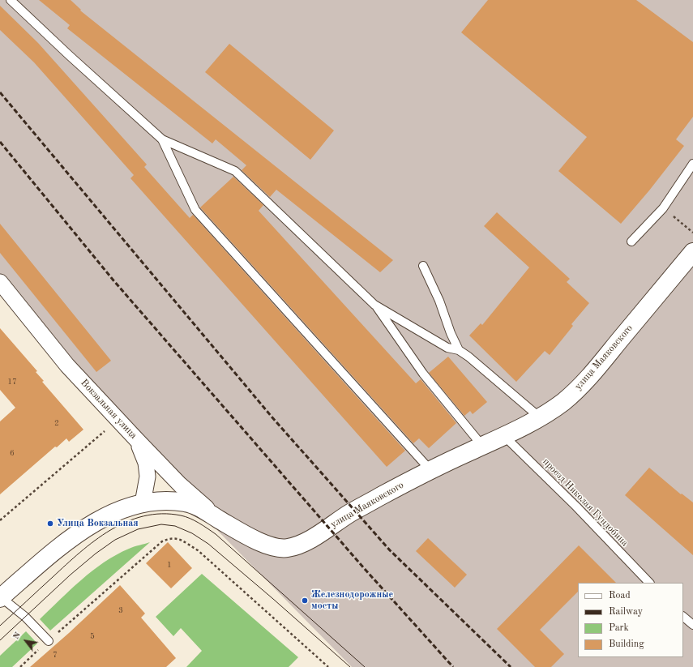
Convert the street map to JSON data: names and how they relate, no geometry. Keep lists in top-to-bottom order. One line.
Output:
{"streets":{"main road":["улица Маяковского"],"street":["Вокзальная улица"],"lane":["проезд Николая Гундобина"]},"crossings":[["улица Маяковского","Вокзальная улица"],["улица Маяковского","проезд Николая Гундобина"]],"places":["Улица Вокзальная","Железнодорожные мосты"],"house_numbers":["17","2","6","1","3","5","7"],"legend":["Road","Railway","Park","Building"],"north":"top left"}
